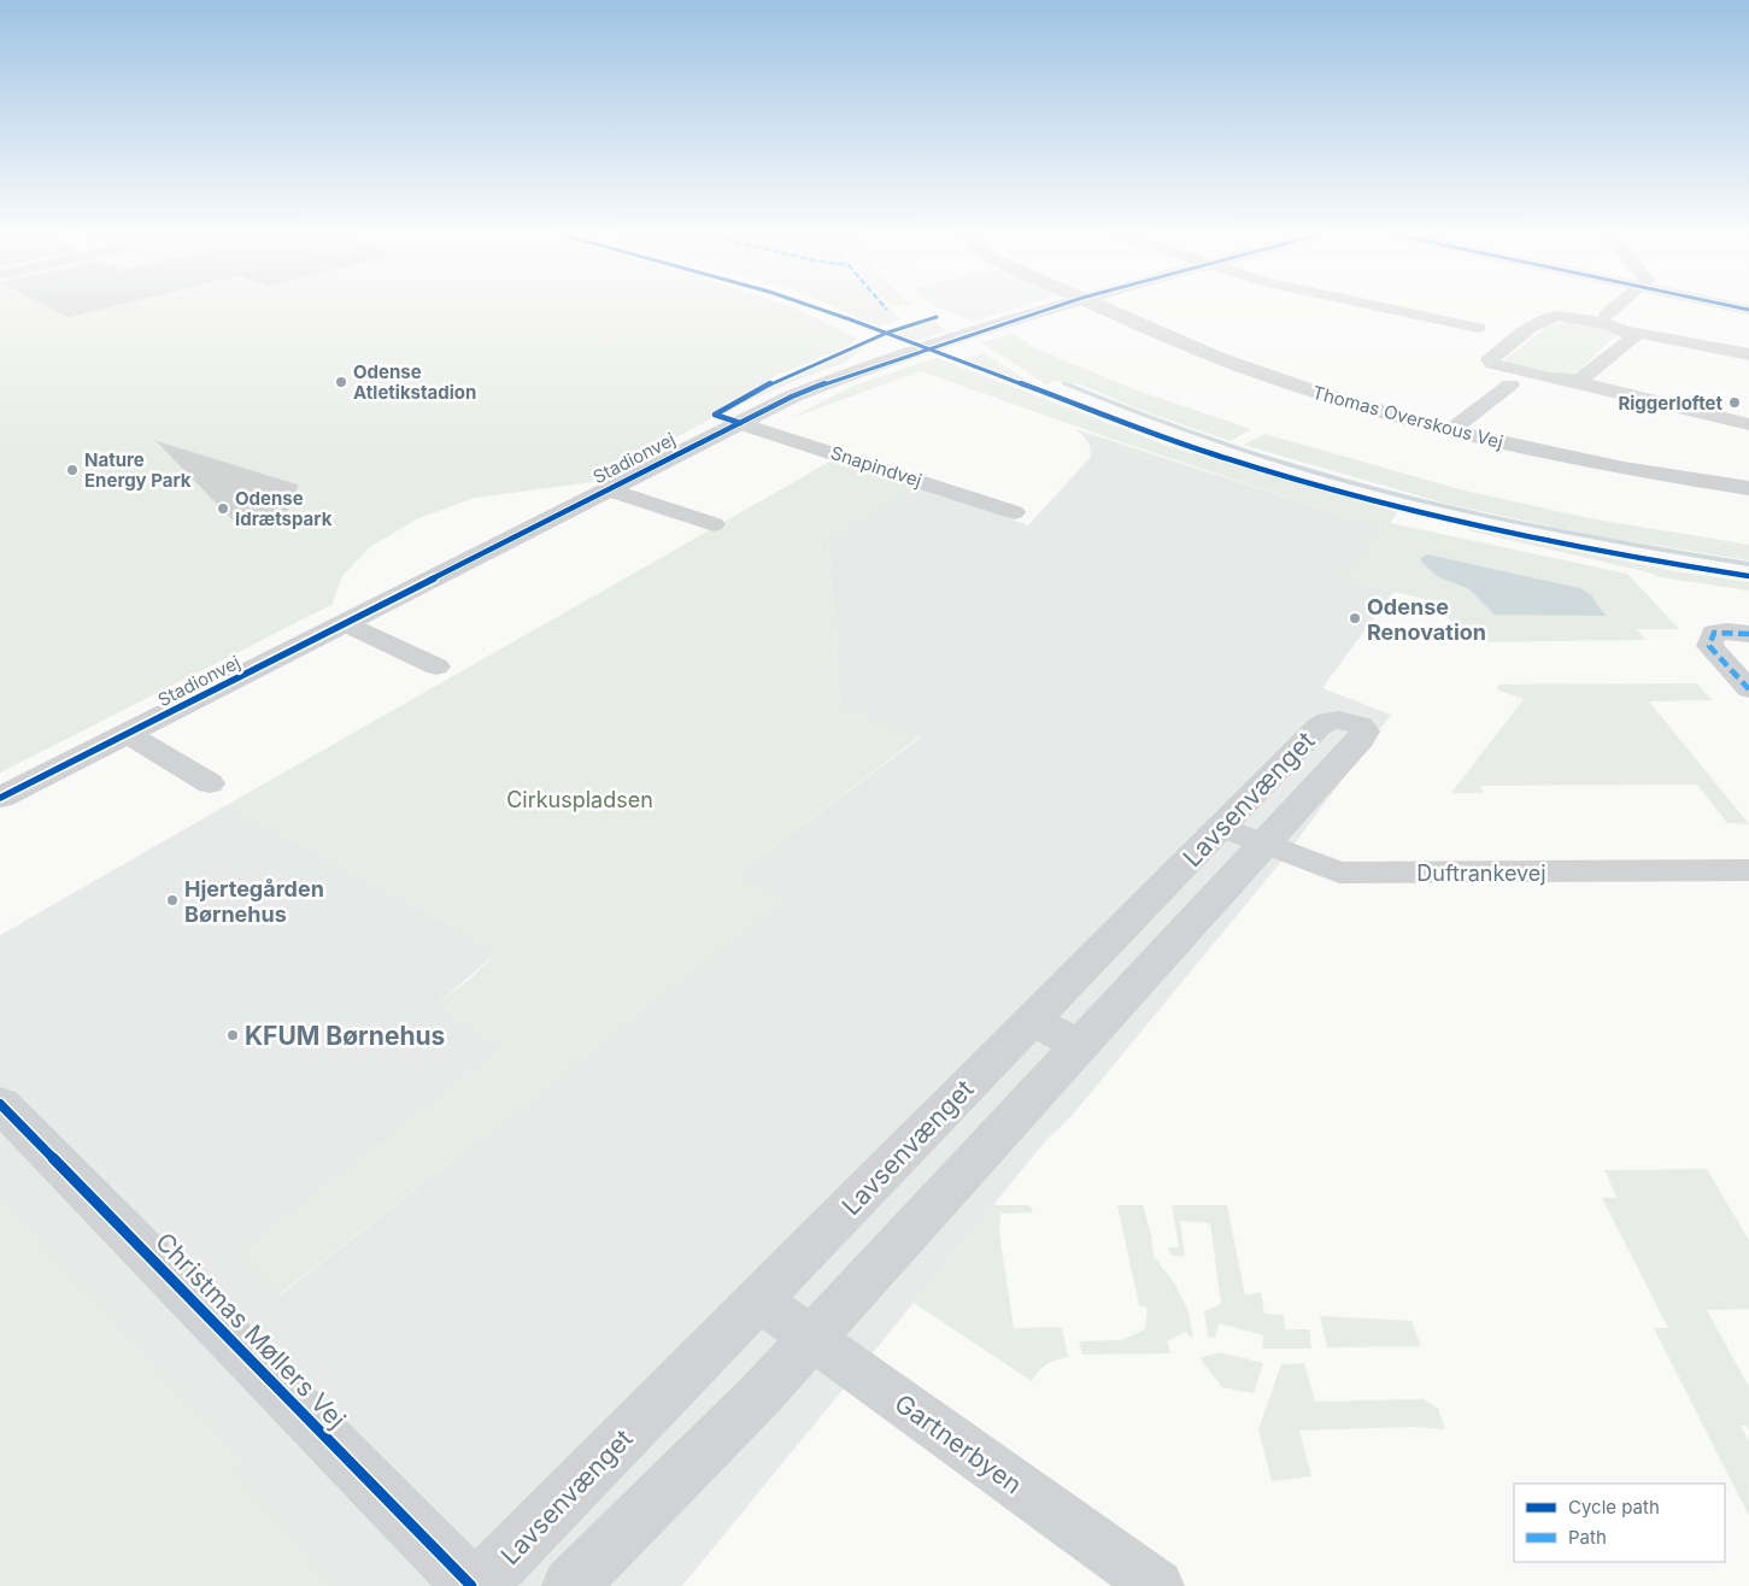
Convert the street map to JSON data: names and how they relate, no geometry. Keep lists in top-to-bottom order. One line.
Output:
{"streets":{"street":["Thomas Overskous Vej","Stadionvej","Snapindvej","Lavsenvænget","Duftrankevej","Christmas Møllers Vej","Gartnerbyen"]},"crossings":[["Stadionvej","Snapindvej"],["Lavsenvænget","Duftrankevej"],["Lavsenvænget","Gartnerbyen"]],"parks":["Cirkuspladsen"],"places":["Odense Atletikstadion","Riggerloftet","Nature Energy Park","Odense Idrætspark","Odense Renovation","Hjertegården Børnehus","KFUM Børnehus"],"legend":["Cycle path","Path"]}
